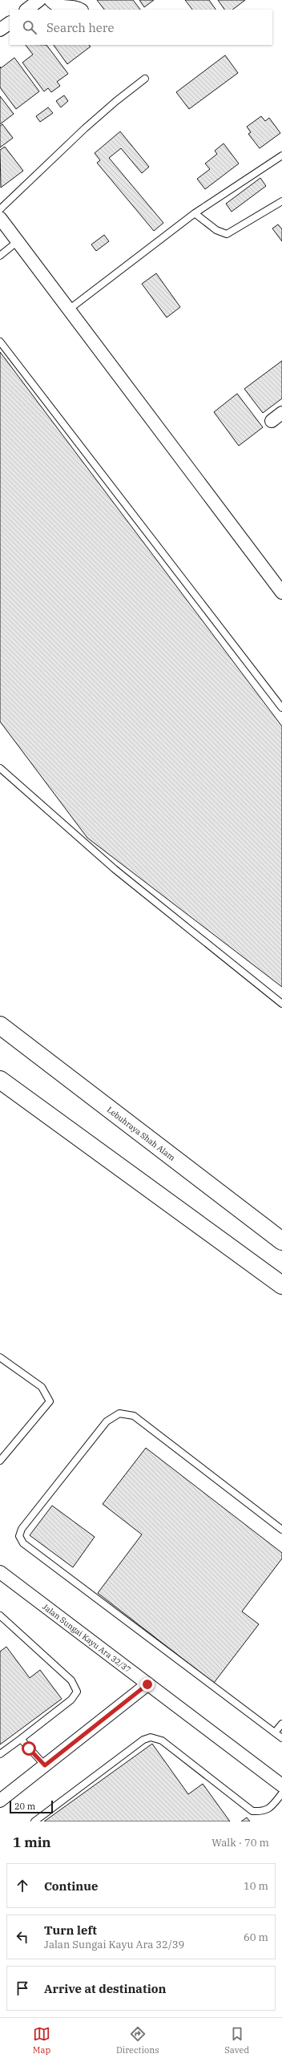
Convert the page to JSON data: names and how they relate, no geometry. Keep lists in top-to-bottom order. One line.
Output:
{"streets":{"highway":["Lebuhraya Shah Alam"],"street":["Jalan Sungai Kayu Ara 32/37"]},"scale_bar":"20 m","page":{"search":"Search here","scale":"20 m","heading":["1 min","Walk · 70 m"],"list":[["Continue","10 m"],["Turn left","Jalan Sungai Kayu Ara 32/39","60 m"],"Arrive at destination"],"nav":["Map","Directions","Saved"]}}
